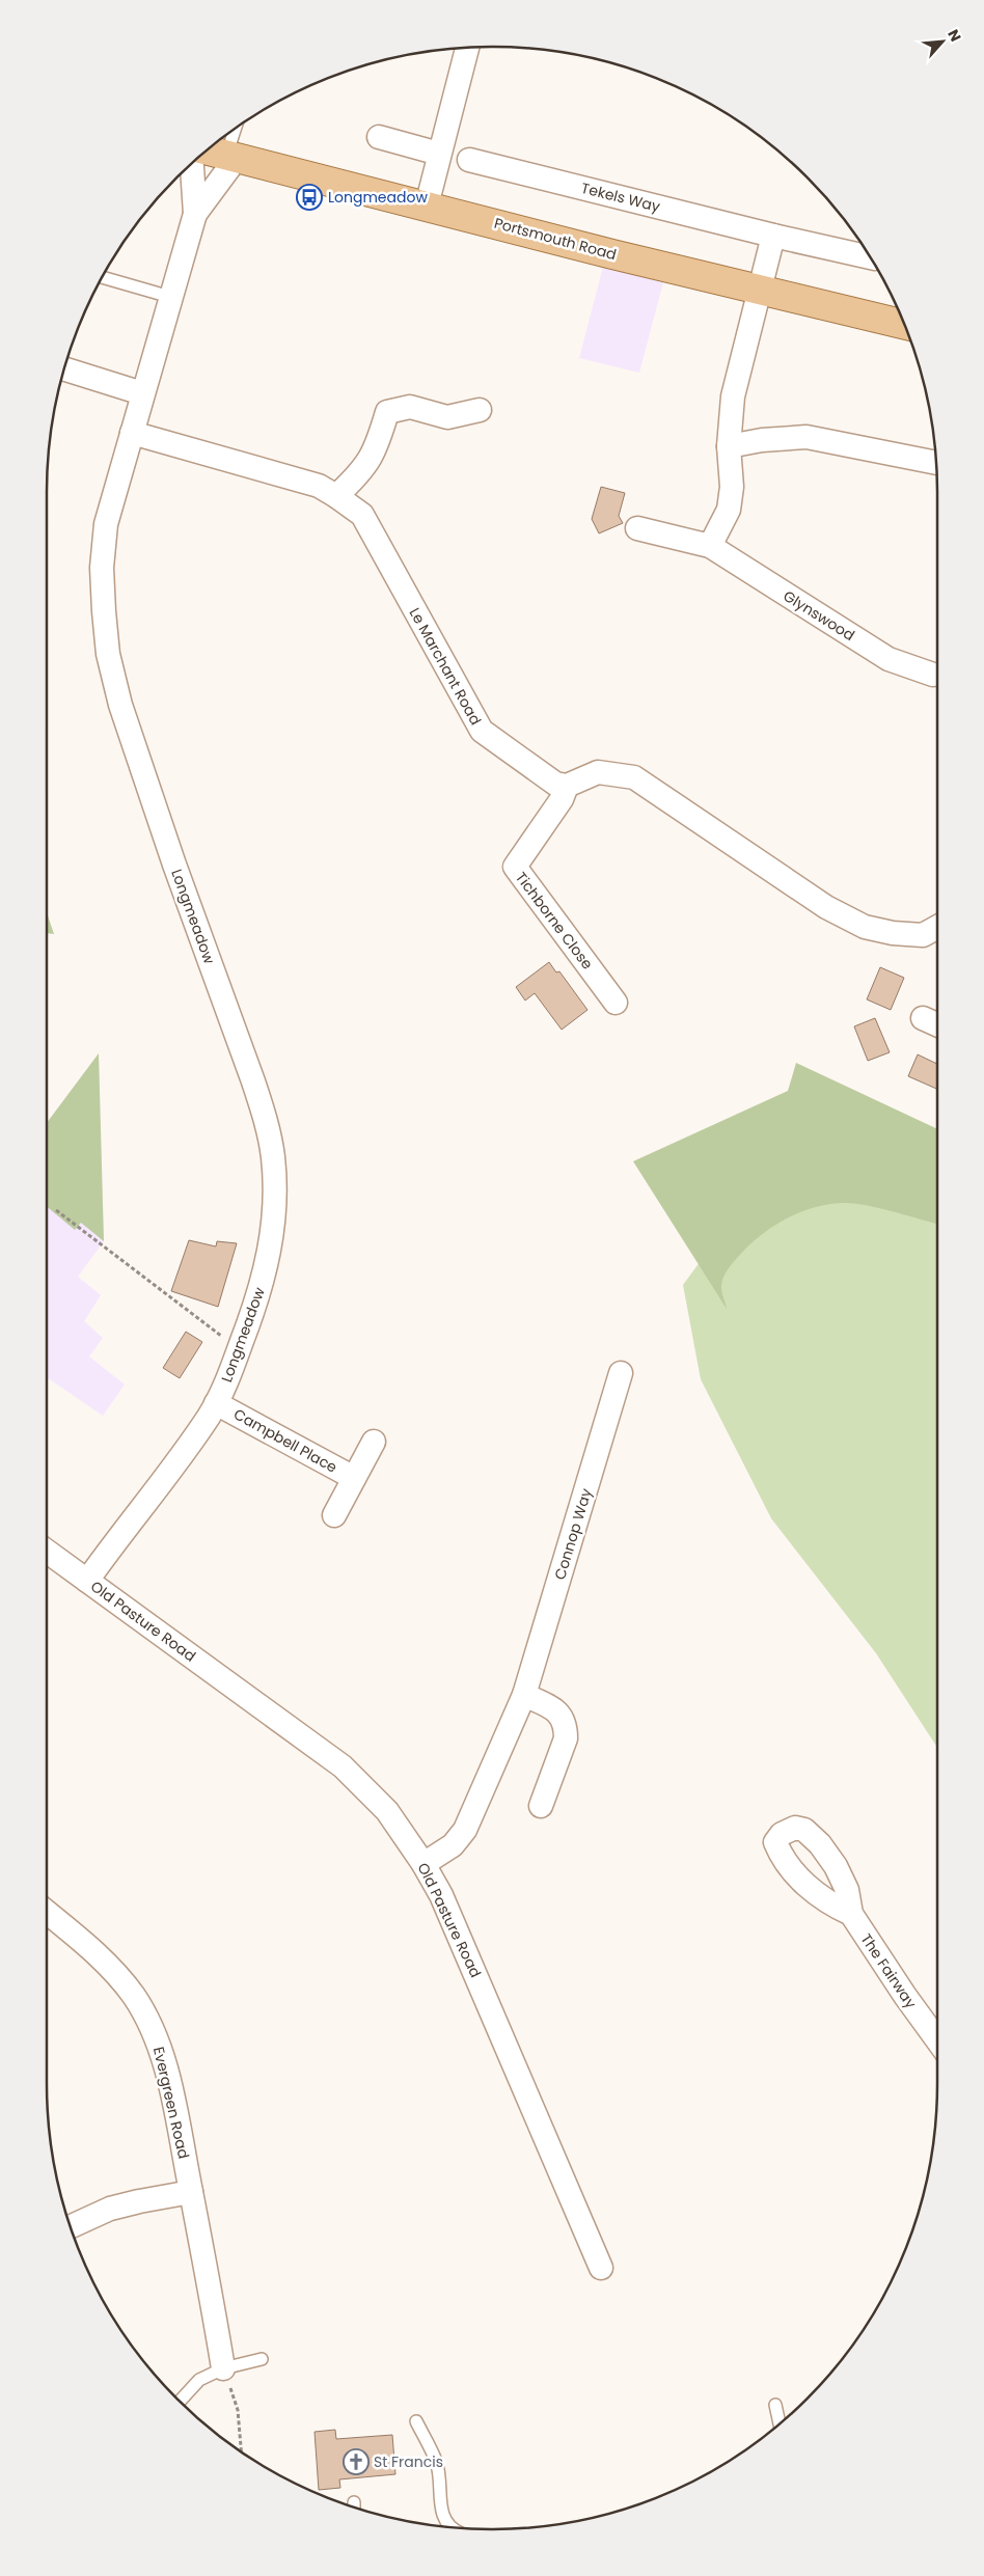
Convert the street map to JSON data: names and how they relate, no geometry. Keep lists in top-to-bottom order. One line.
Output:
{"streets":{"main road":["Portsmouth Road"],"street":["Tekels Way","Glynswood","Le Marchant Road","Longmeadow","Tichborne Close","Campbell Place","Connop Way","Old Pasture Road","The Fairway","Evergreen Road"]},"crossings":[["Le Marchant Road","Longmeadow"],["Le Marchant Road","Tichborne Close"],["Longmeadow","Campbell Place"],["Longmeadow","Old Pasture Road"],["Connop Way","Old Pasture Road"]],"places":{"bus stop":["Longmeadow"],"church":["St Francis"]},"north":"top right"}
